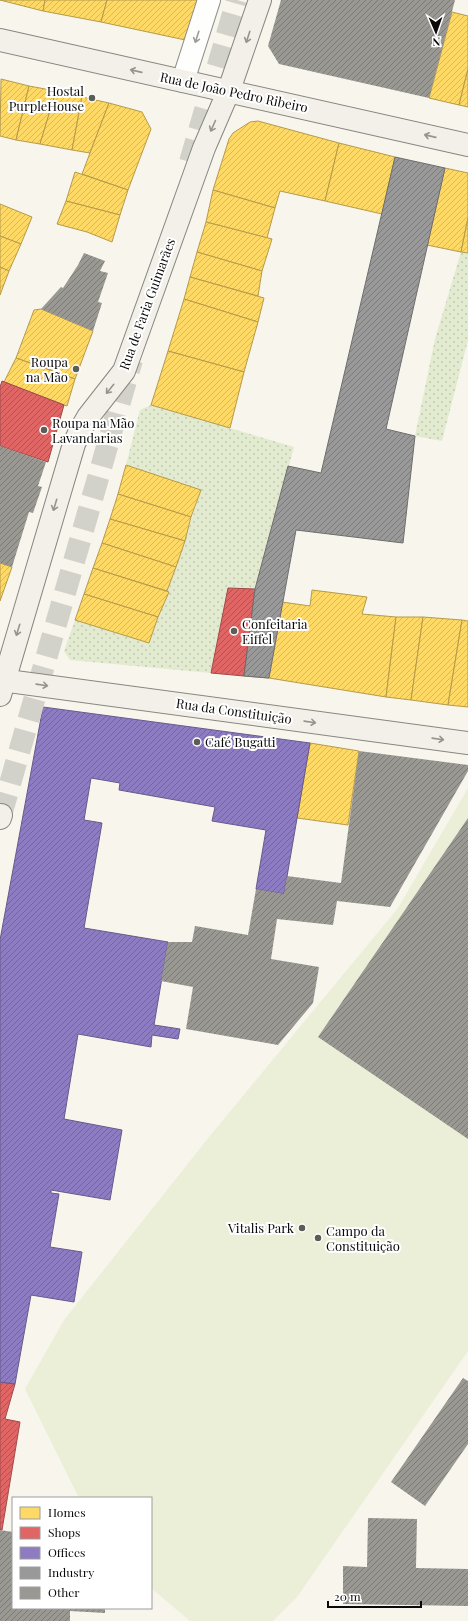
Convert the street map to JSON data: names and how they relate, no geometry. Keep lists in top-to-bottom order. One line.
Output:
{"streets":{"main road":["Rua de João Pedro Ribeiro","Rua de Faria Guimarães","Rua da Constituição"]},"crossings":[["Rua de João Pedro Ribeiro","Rua de Faria Guimarães"],["Rua de Faria Guimarães","Rua da Constituição"]],"one_way":["Rua de João Pedro Ribeiro","Rua de Faria Guimarães","Rua da Constituição"],"places":["Hostal PurpleHouse","Roupa na Mão","Roupa na Mão Lavandarias","Confeitaria Eiffel","Café Bugatti","Vitalis Park","Campo da Constituição"],"legend":["Homes","Shops","Offices","Industry","Other"],"scale_bar":"20 m","north":"bottom"}
